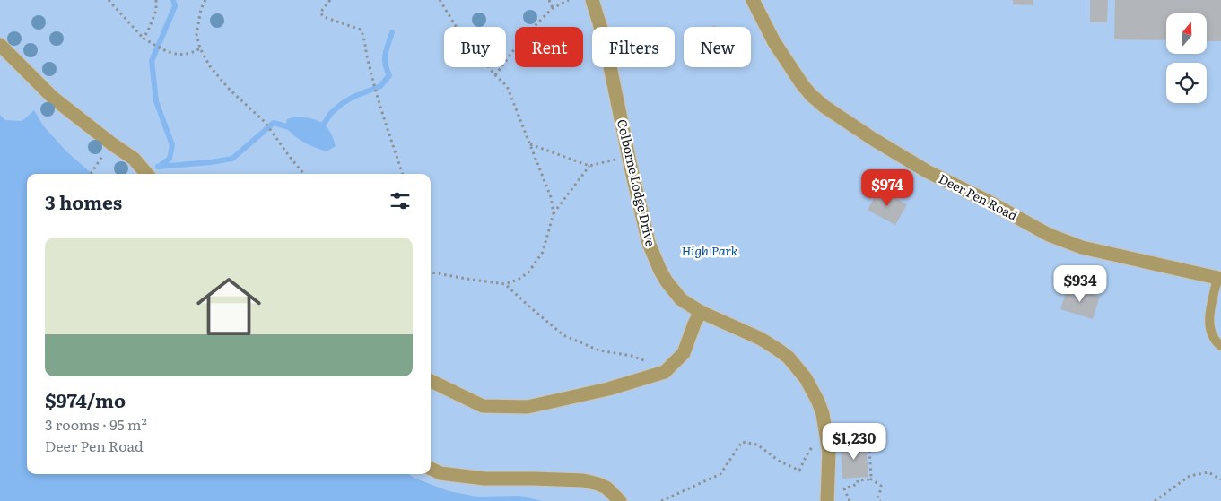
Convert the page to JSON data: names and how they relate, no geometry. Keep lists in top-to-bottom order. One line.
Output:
{"streets":{"street":["Colborne Lodge Drive","Deer Pen Road"]},"parks":["High Park"],"north":"top","page":{"chip":["Buy","Rent","Filters","New"],"price":["$974","$934","$1,230"],"heading":"3 homes","list":[{"name":"$974/mo","note":"3 rooms · 95 m² · Deer Pen Road"}]}}
